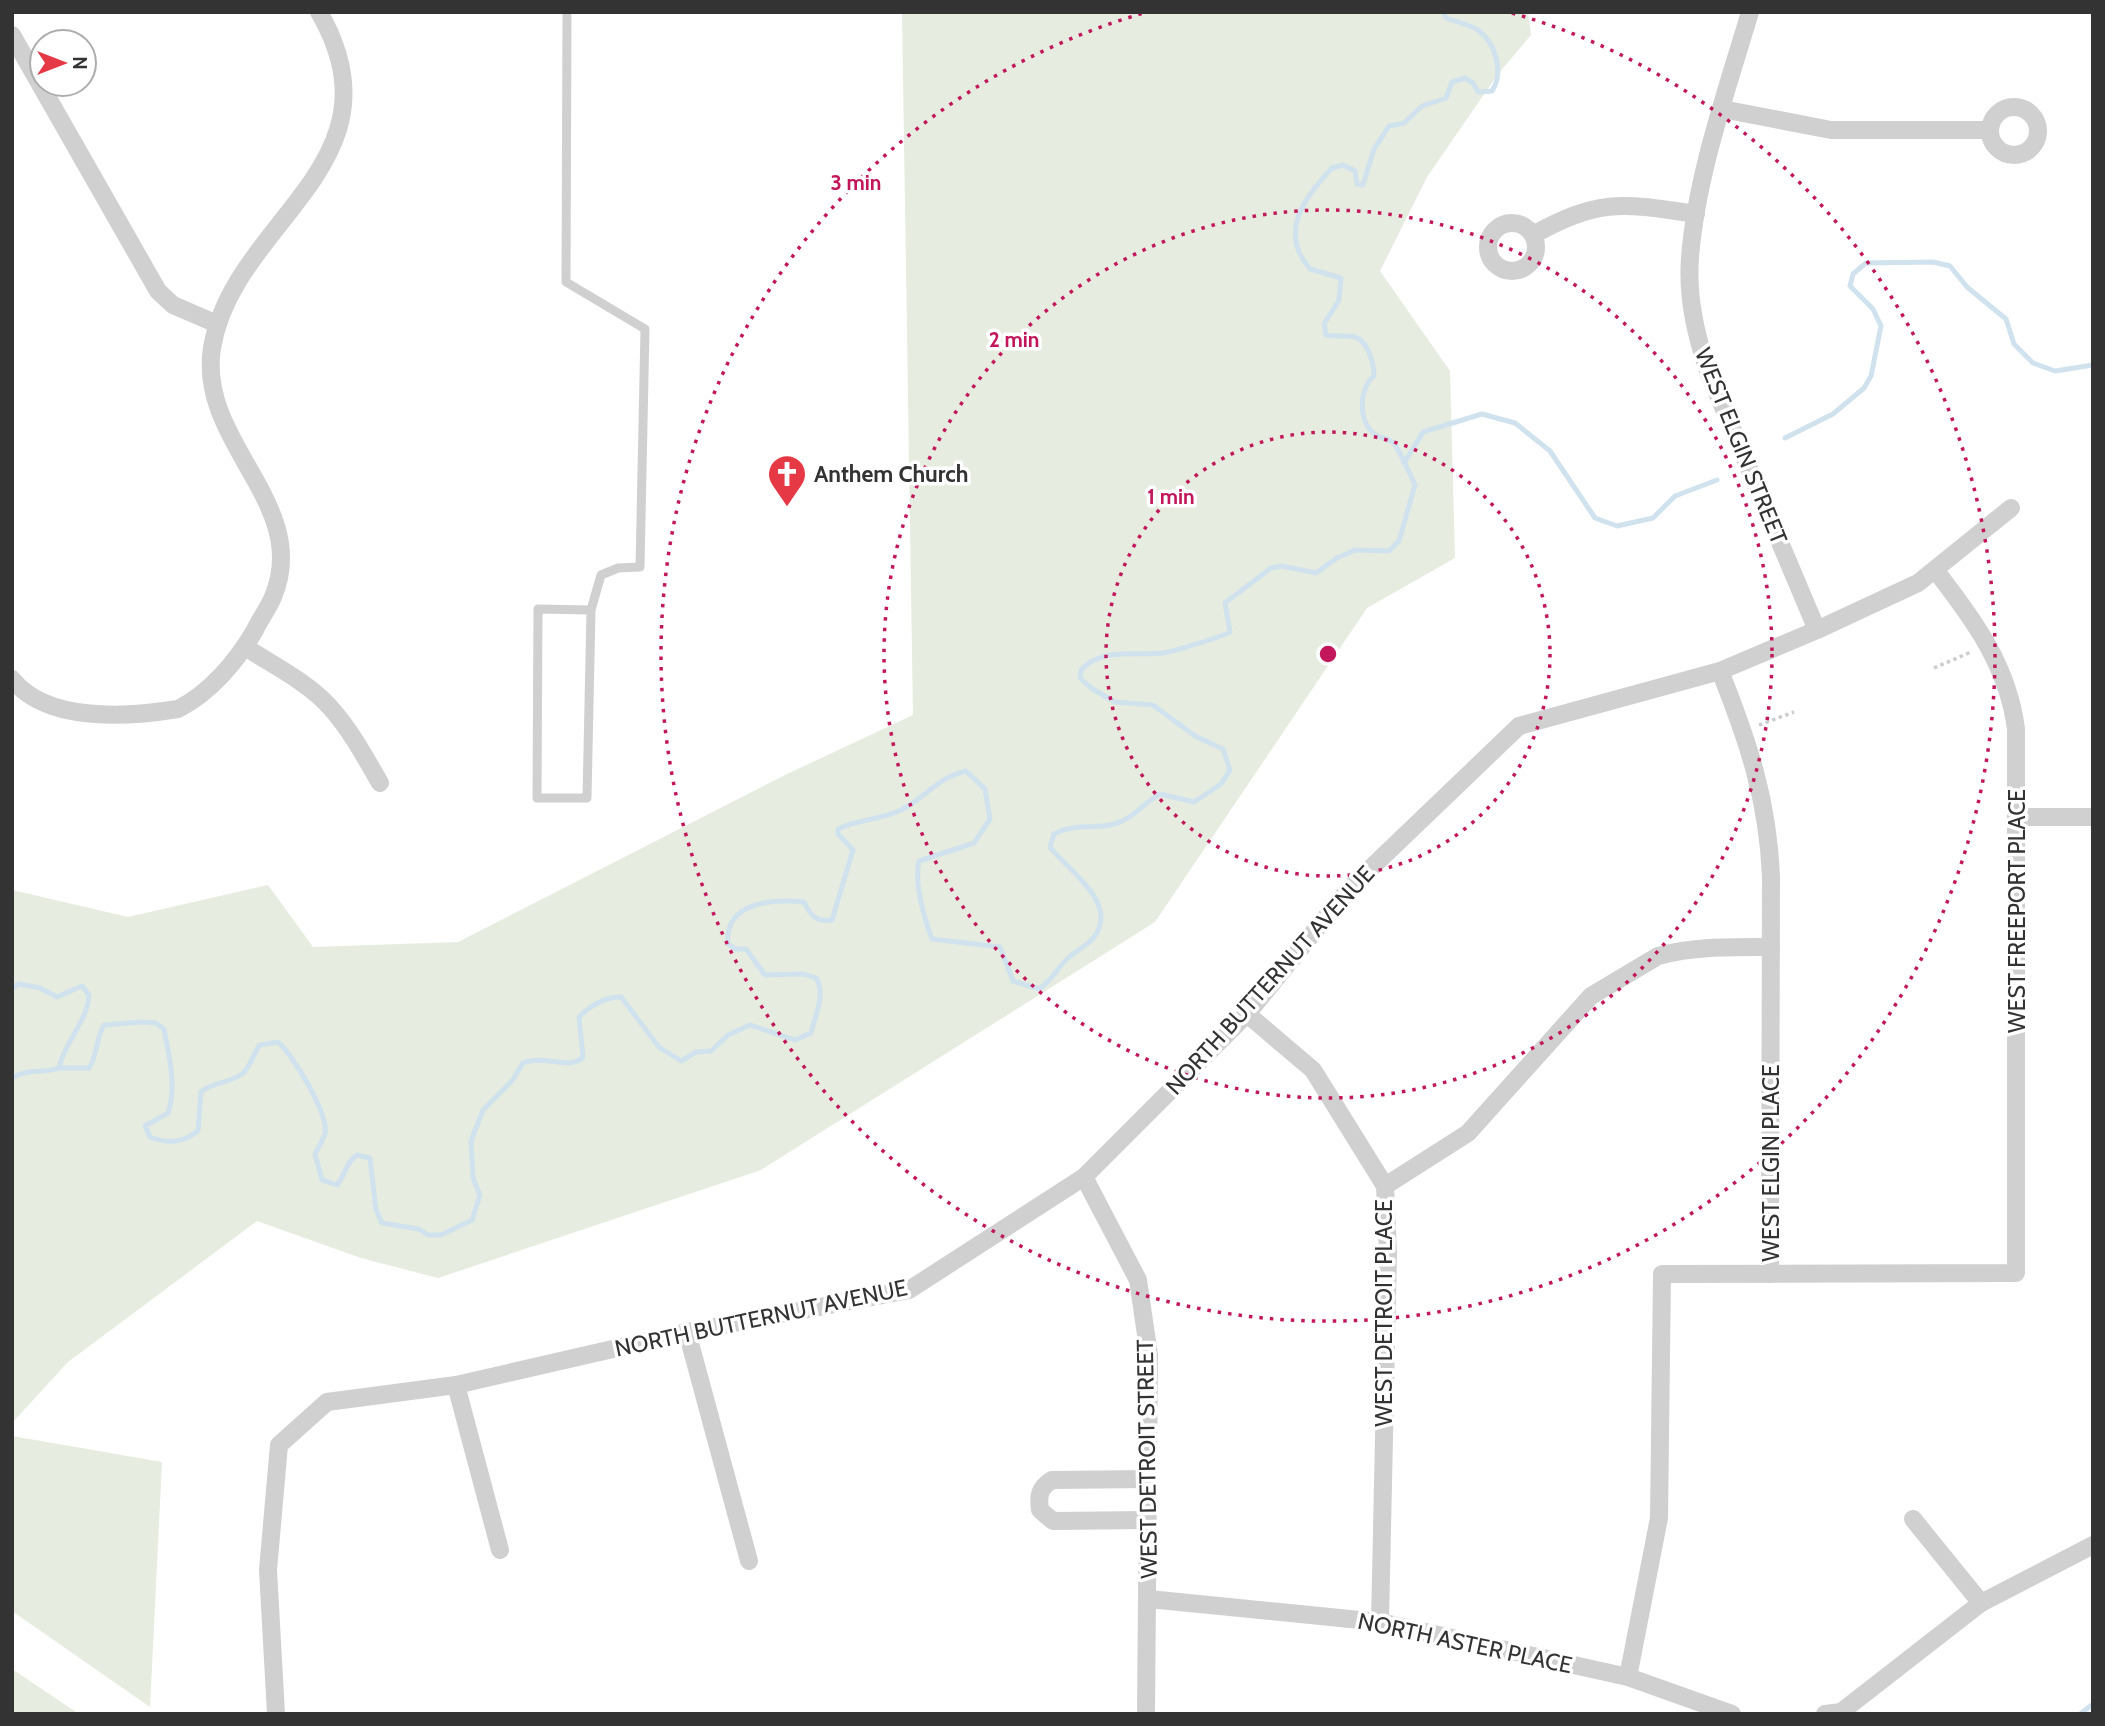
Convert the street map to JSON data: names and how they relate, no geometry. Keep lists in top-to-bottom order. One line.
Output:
{"streets":{"street":["WEST ELGIN STREET","WEST FREEPORT PLACE","NORTH BUTTERNUT AVENUE","WEST ELGIN PLACE","WEST DETROIT PLACE","WEST DETROIT STREET","NORTH ASTER PLACE"]},"crossings":[["WEST ELGIN STREET","NORTH BUTTERNUT AVENUE"],["WEST FREEPORT PLACE","NORTH BUTTERNUT AVENUE"],["WEST FREEPORT PLACE","WEST ELGIN PLACE"],["NORTH BUTTERNUT AVENUE","WEST ELGIN PLACE"],["NORTH BUTTERNUT AVENUE","WEST DETROIT PLACE"],["NORTH BUTTERNUT AVENUE","WEST DETROIT STREET"],["WEST ELGIN PLACE","NORTH ASTER PLACE"],["WEST DETROIT PLACE","NORTH ASTER PLACE"],["WEST DETROIT STREET","NORTH ASTER PLACE"]],"places":{"church":["Anthem Church"]},"north":"right","rings":["3 min","2 min","1 min"]}
